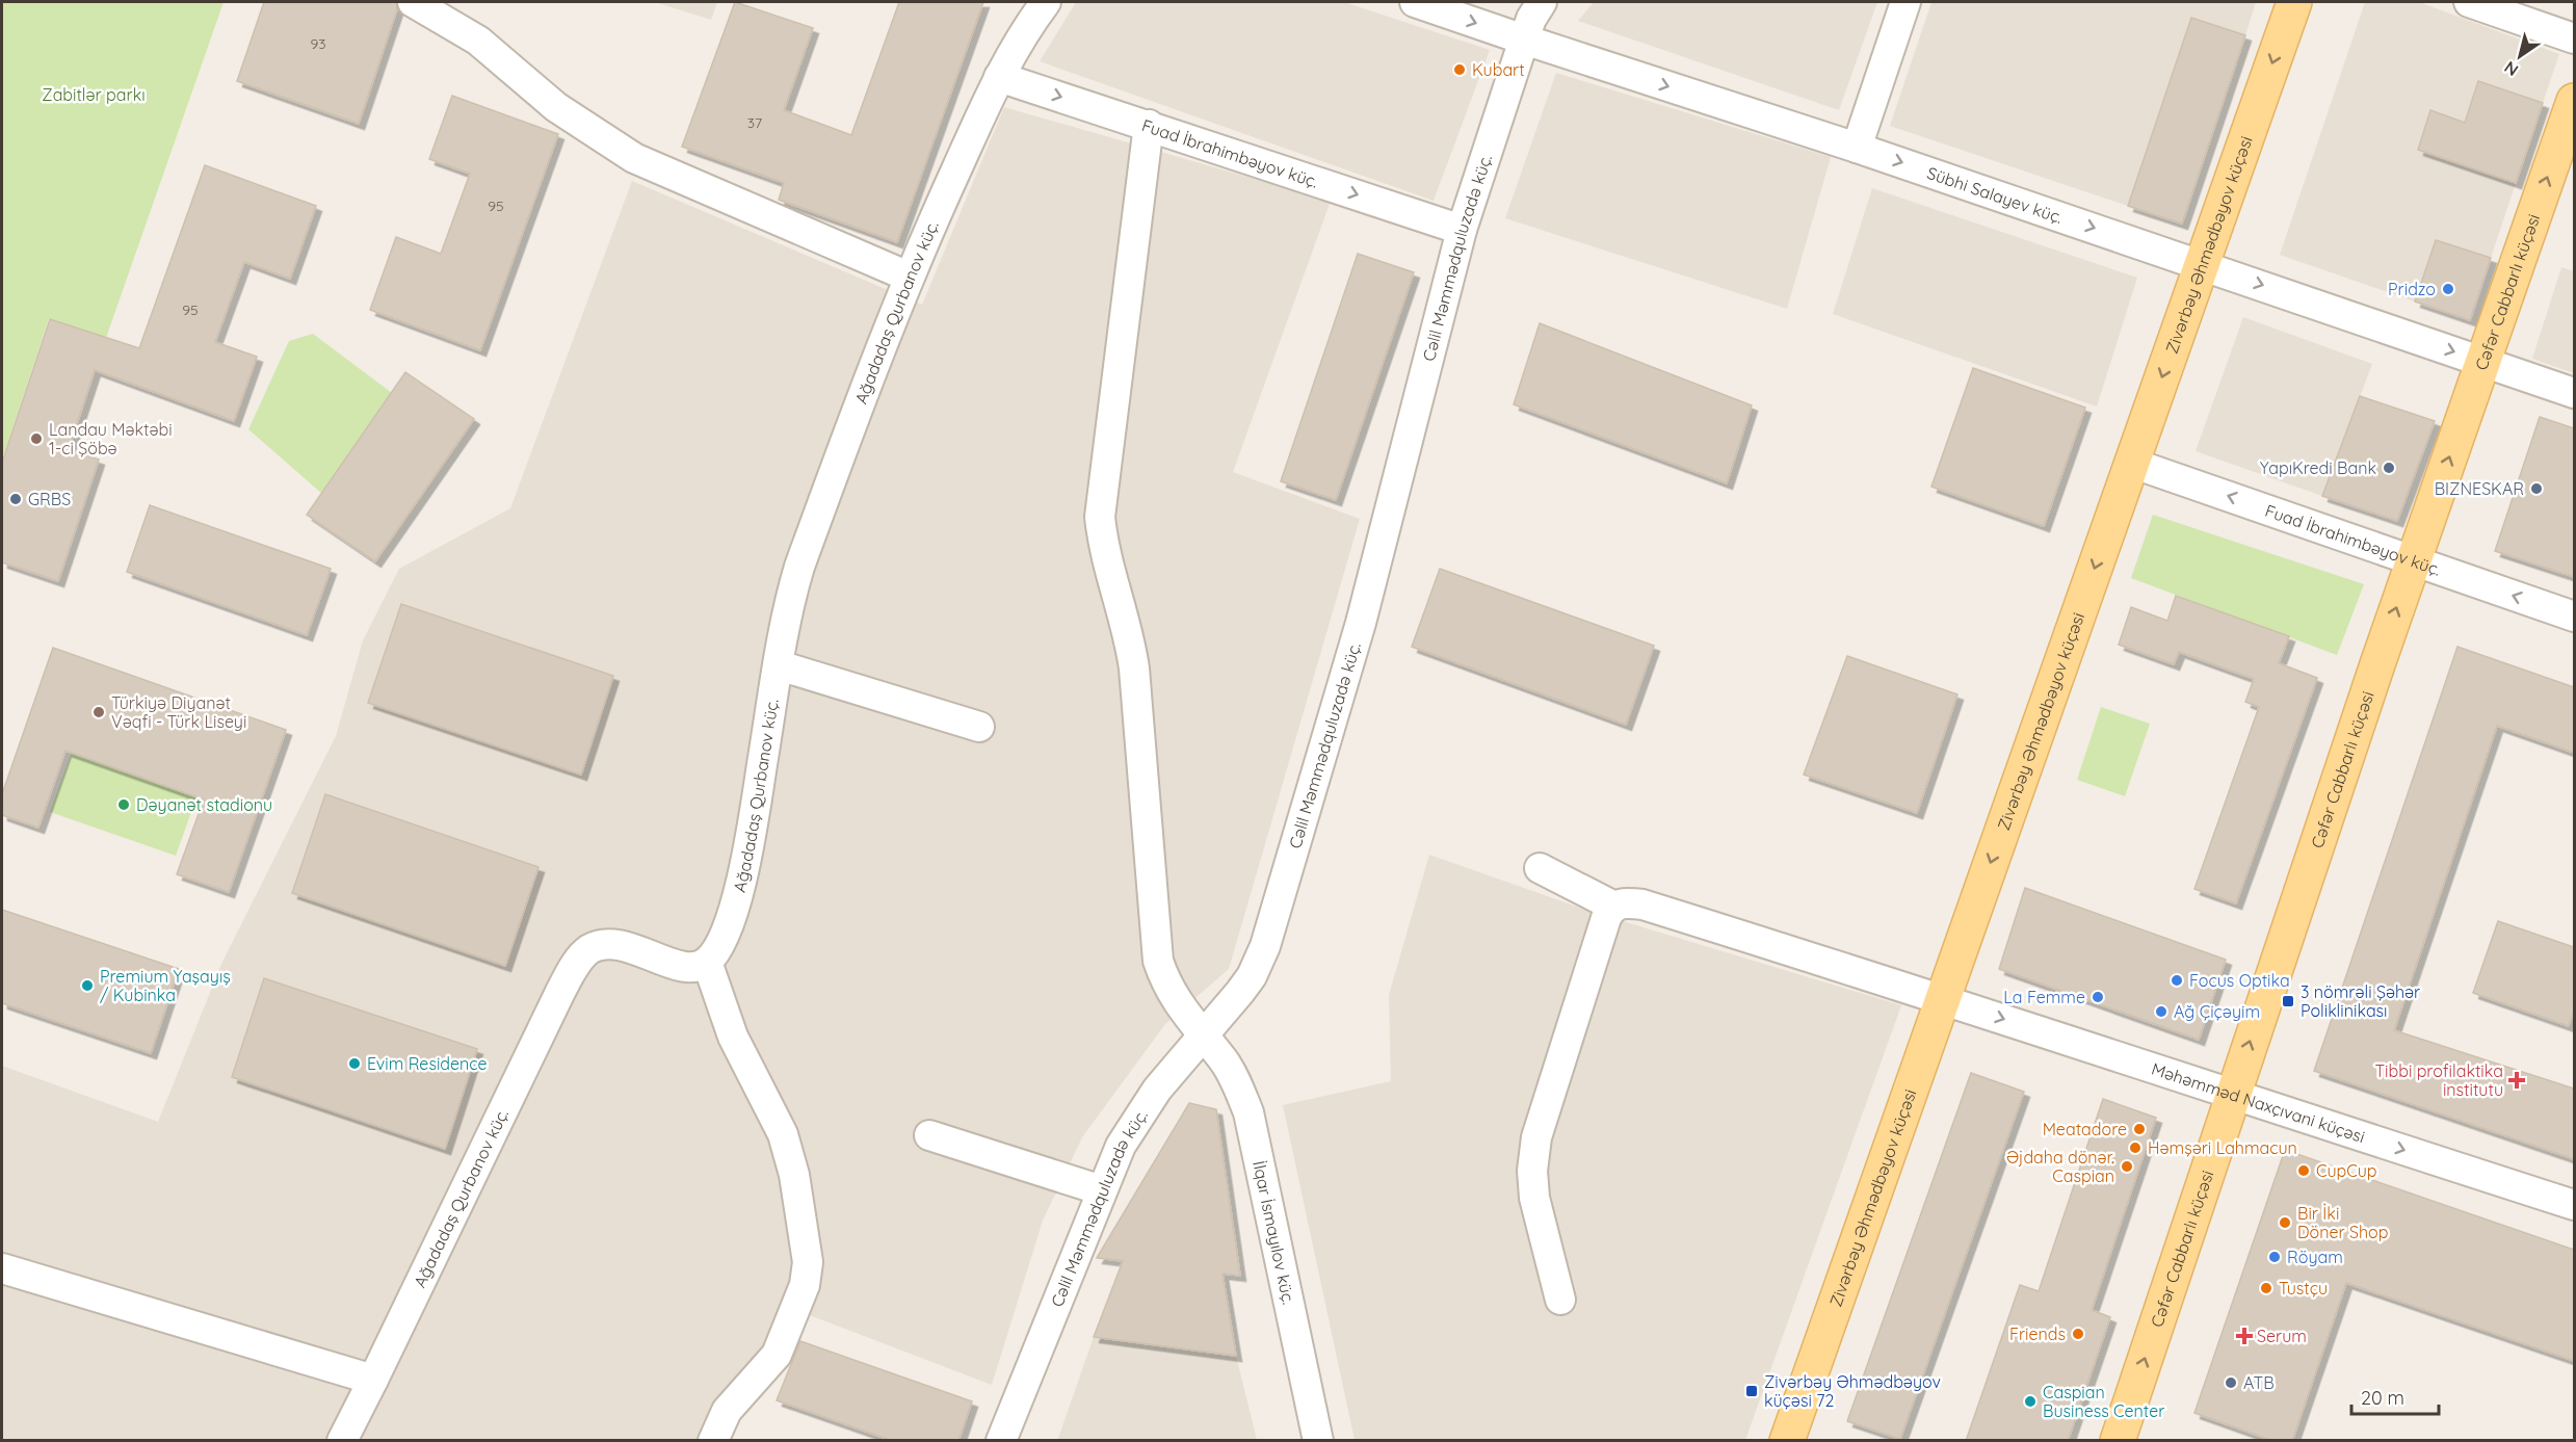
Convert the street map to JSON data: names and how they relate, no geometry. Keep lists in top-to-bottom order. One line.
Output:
{"streets":{"main road":["Zivərbəy Əhmədbəyov küçəsi","Cəfər Cabbarlı küçəsi"],"street":["Fuad İbrahimbəyov küç.","Sübhi Salayev küç.","Cəlil Məmmədquluzadə küç.","Ağadadaş Qurbanov küç.","Məhəmməd Naxçıvani küçəsi","İlqar İsmayılov küç."]},"crossings":[["Fuad İbrahimbəyov küç.","Zivərbəy Əhmədbəyov küçəsi"],["Fuad İbrahimbəyov küç.","Cəlil Məmmədquluzadə küç."],["Fuad İbrahimbəyov küç.","Cəfər Cabbarlı küçəsi"],["Fuad İbrahimbəyov küç.","Ağadadaş Qurbanov küç."],["Fuad İbrahimbəyov küç.","İlqar İsmayılov küç."],["Sübhi Salayev küç.","Zivərbəy Əhmədbəyov küçəsi"],["Sübhi Salayev küç.","Cəlil Məmmədquluzadə küç."],["Sübhi Salayev küç.","Cəfər Cabbarlı küçəsi"],["Zivərbəy Əhmədbəyov küçəsi","Məhəmməd Naxçıvani küçəsi"],["Cəlil Məmmədquluzadə küç.","İlqar İsmayılov küç."],["Cəfər Cabbarlı küçəsi","Məhəmməd Naxçıvani küçəsi"]],"one_way":["Sübhi Salayev küç.","Zivərbəy Əhmədbəyov küçəsi","Cəfər Cabbarlı küçəsi","Məhəmməd Naxçıvani küçəsi"],"parks":["Zabitlər parkı"],"places":{"other":["Kubart","Pridzo","Landau Məktəbi 1-ci Şöbə","YapıKredi Bank","BIZNESKAR","GRBS","Türkiyə Diyanət Vəqfi - Türk Liseyi","Dəyanət stadionu","Focus Optika","Premium Yaşayış / Kubinka","La Femme","Ağ Çiçəyim","Evim Residence","Meatadore","Həmşəri Lahmacun","Əjdaha dönər. Caspian","CupCup","Bir İki Döner Shop","Röyam","Tustçu","Friends","ATB","Caspian Business Center"],"transit":["3 nömrəli Şəhər Poliklinikası","Zivərbəy Əhmədbəyov küçəsi 72"],"health":["Tibbi profilaktika institutu","Serum"]},"house_numbers":["93","37","95","95"],"scale_bar":"20 m","north":"bottom left"}
